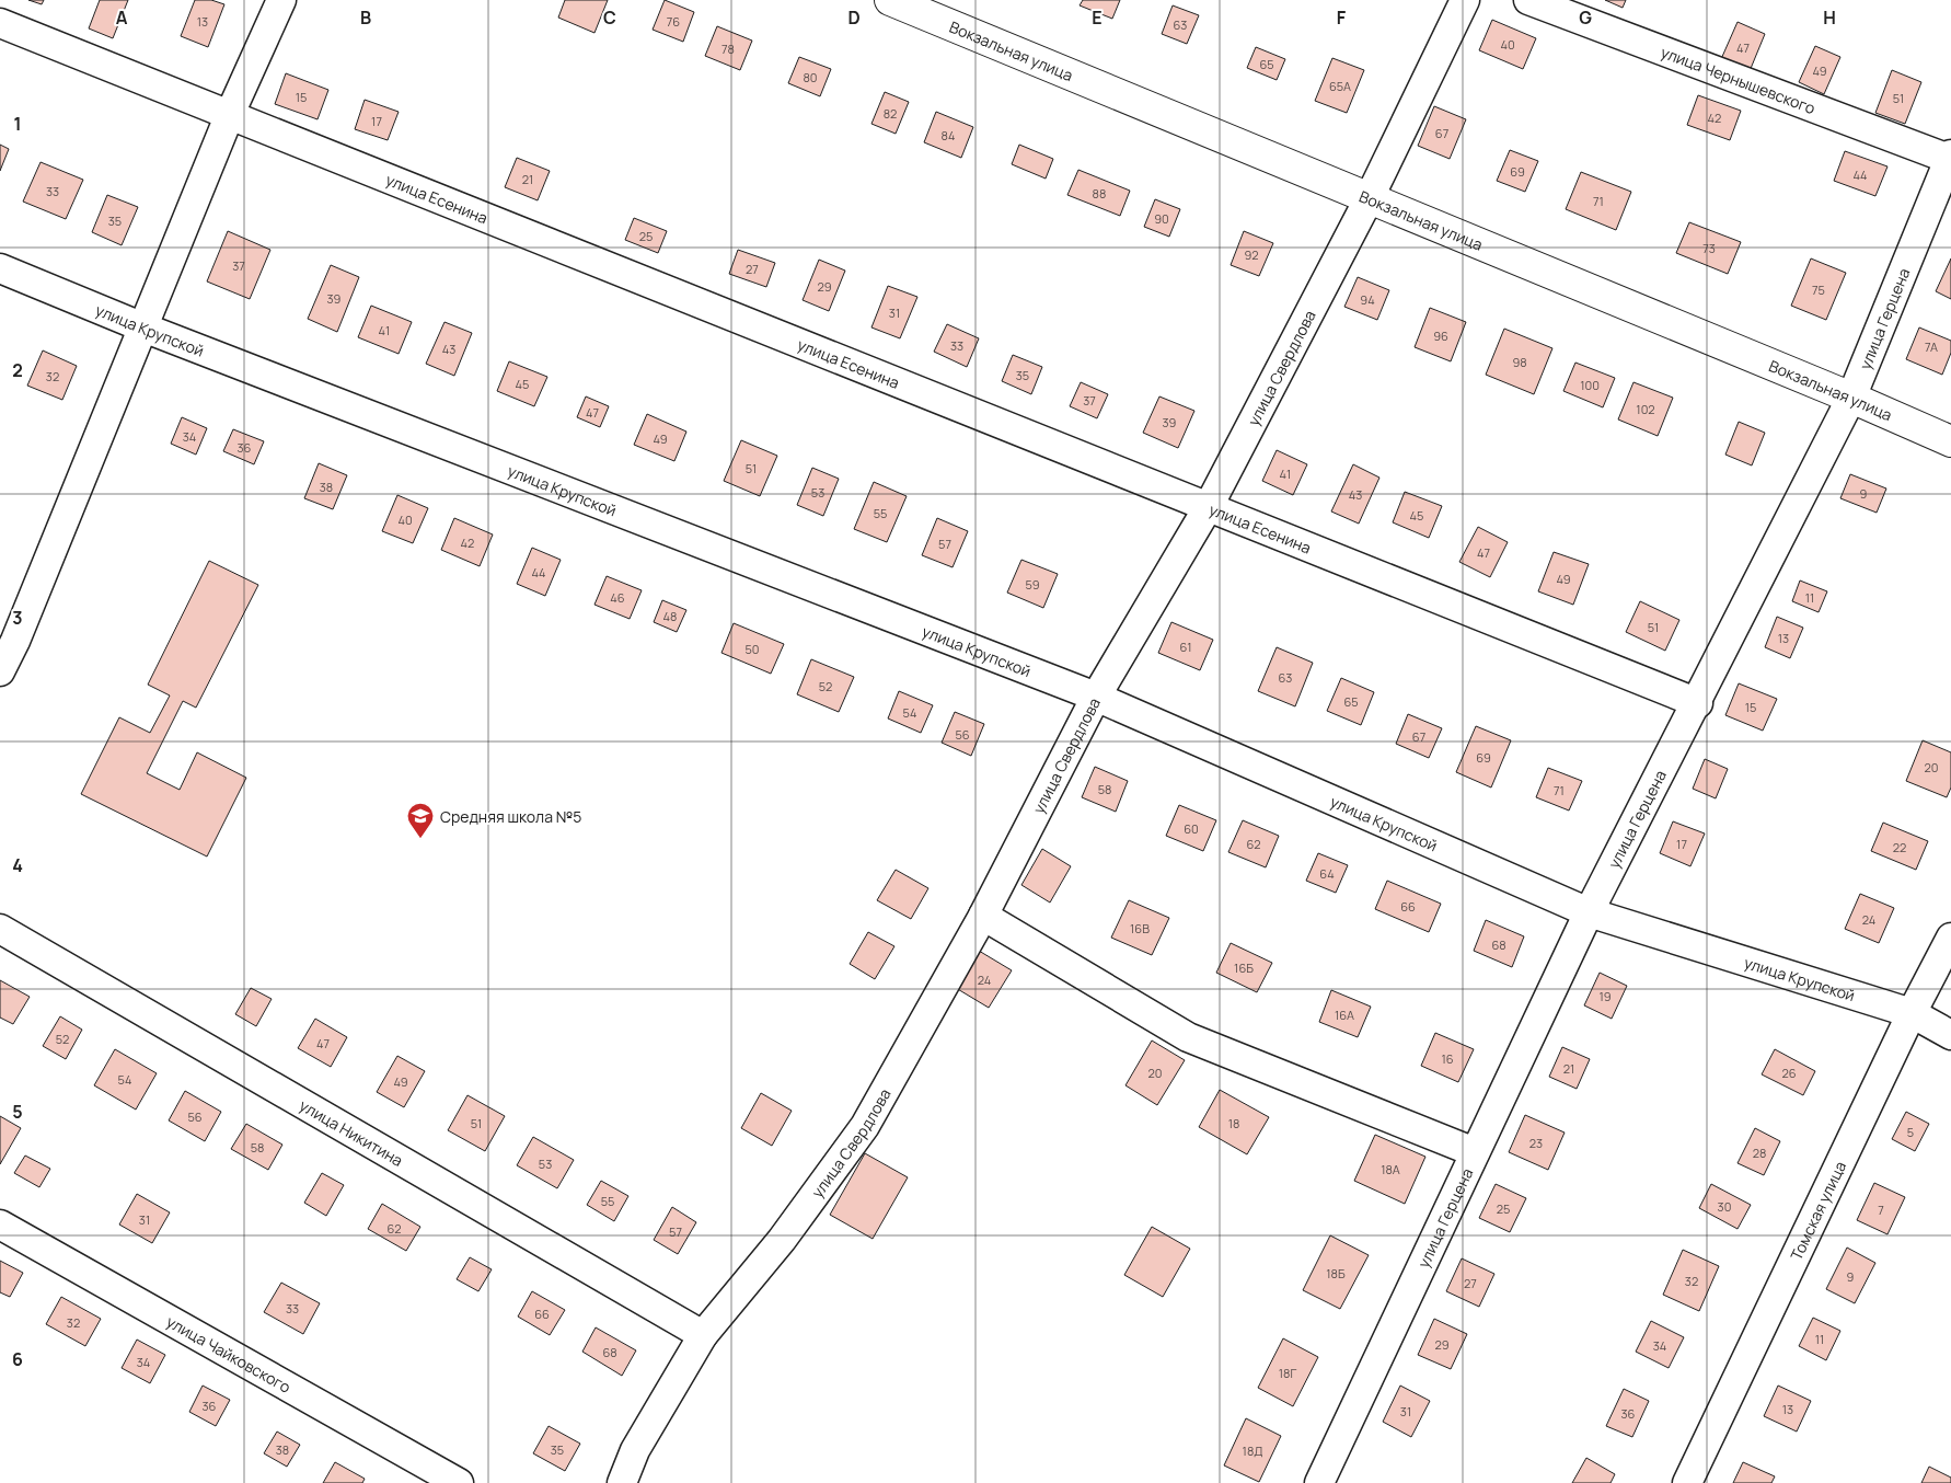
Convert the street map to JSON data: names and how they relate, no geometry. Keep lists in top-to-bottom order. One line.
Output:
{"streets":{"main road":["Вокзальная улица"],"street":["улица Чернышевского","улица Есенина","улица Герцена","улица Крупской","улица Свердлова","улица Никитина","Томская улица","улица Чайковского"]},"crossings":[["Вокзальная улица","улица Герцена"],["Вокзальная улица","улица Свердлова"],["улица Чернышевского","улица Герцена"],["улица Есенина","улица Герцена"],["улица Есенина","улица Свердлова"],["улица Герцена","улица Крупской"],["улица Крупской","улица Свердлова"],["улица Крупской","Томская улица"],["улица Свердлова","улица Никитина"]],"places":{"school or university":["Средняя школа №5"]},"house_numbers":["13","76","63","40","47","78","65","49","80","65А","15","51","82","42","17","67","84","69","44","21","33","88","71","90","35","25","73","92","37","27","29","75","39","94","31","41","96","33","7А","43","98","35","32","45","100","37","102","47","39","34","49","36","51","41","38","53","9","43","55","45","40","42","57","47","44","49","59","46","11","48","51","13","61","50","63","52","65","15","54","56","67","69","20","58","71","60","62","17","22","64","66","24","16В","68","16Б","24","19","16А","52","47","16","21","20","26","54","49","56","51","18","5","23","58","28","53","18А","55","30","25","7","31","62","57","18Б","9","32","27","33","66","32","11","29","34","68","34","18Г","36","13","31","36","38","35","18Д"],"grid":{"columns":["A","B","C","D","E","F","G","H"],"rows":["1","2","3","4","5","6"]}}
